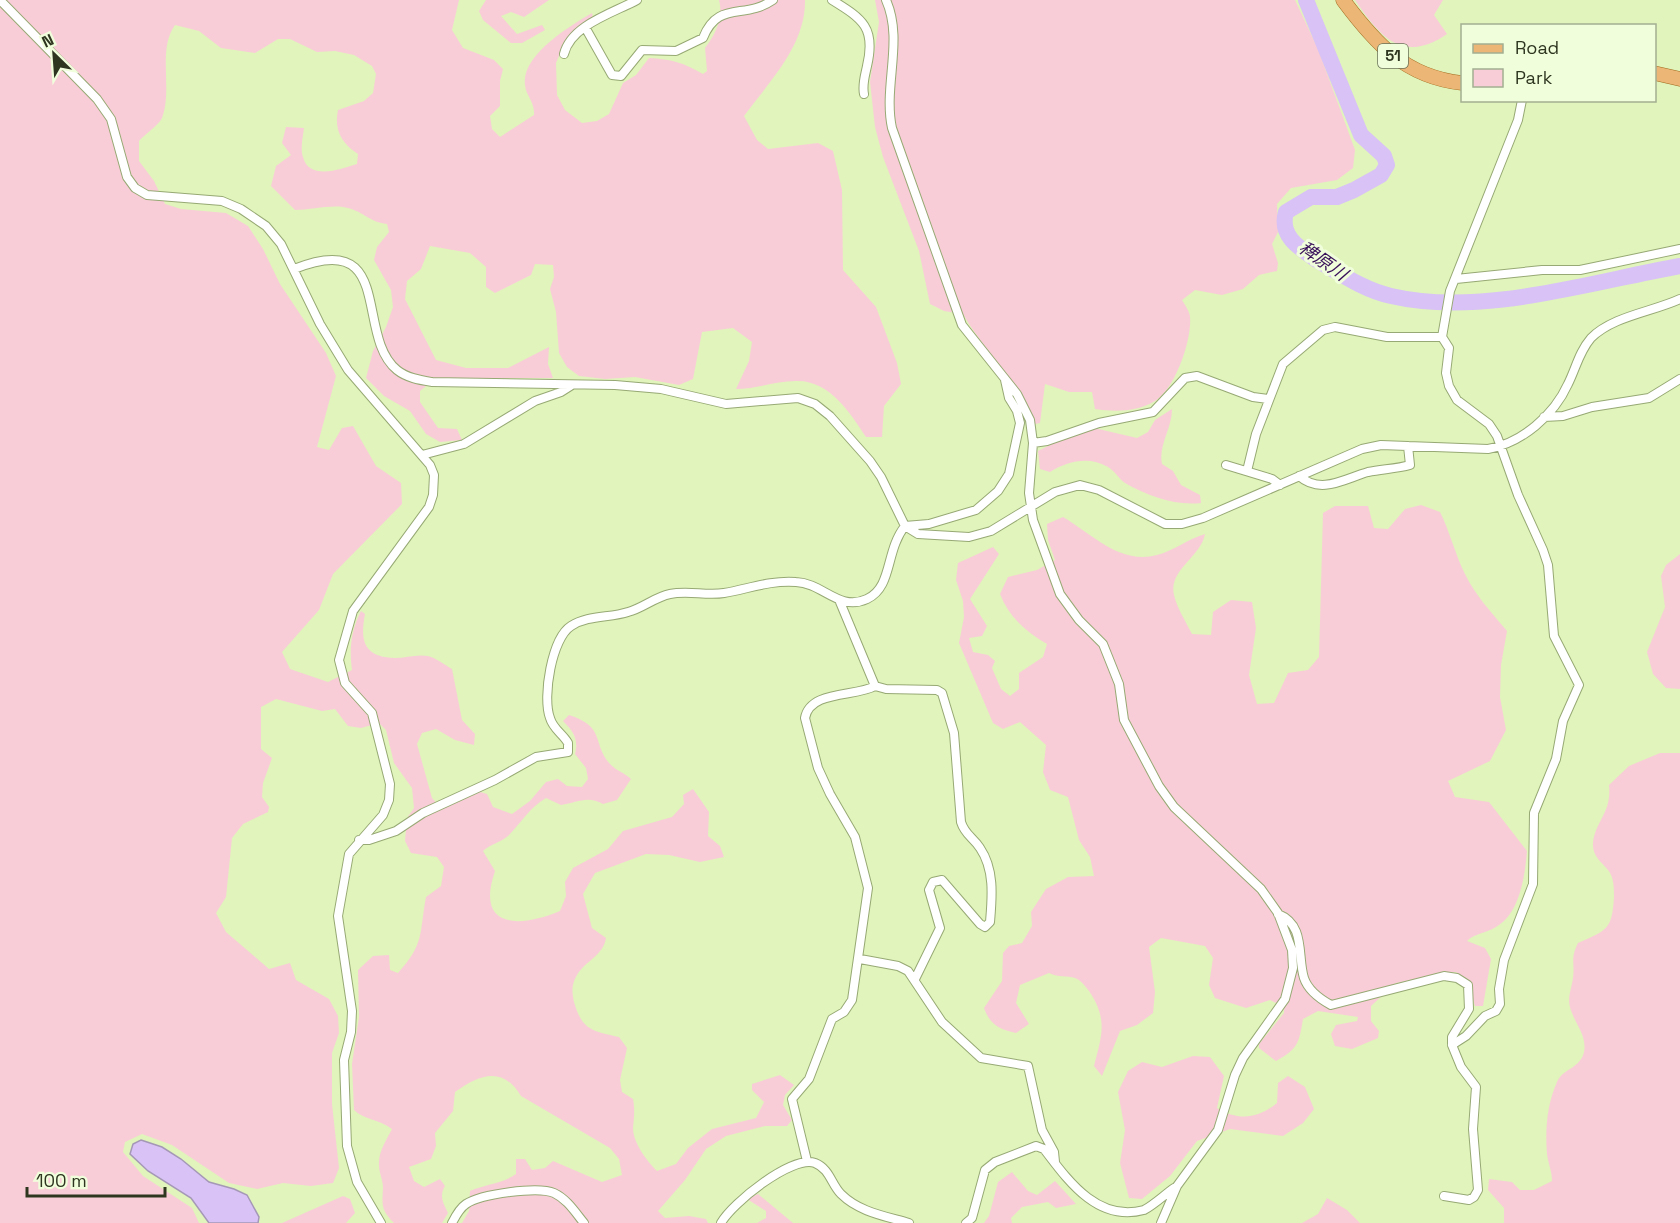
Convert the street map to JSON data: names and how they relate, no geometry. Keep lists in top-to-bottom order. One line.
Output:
{"streets":{"main road":["51"]},"water":["稗原川"],"legend":["Road","Park"],"scale_bar":"100 m","north":"top left"}
